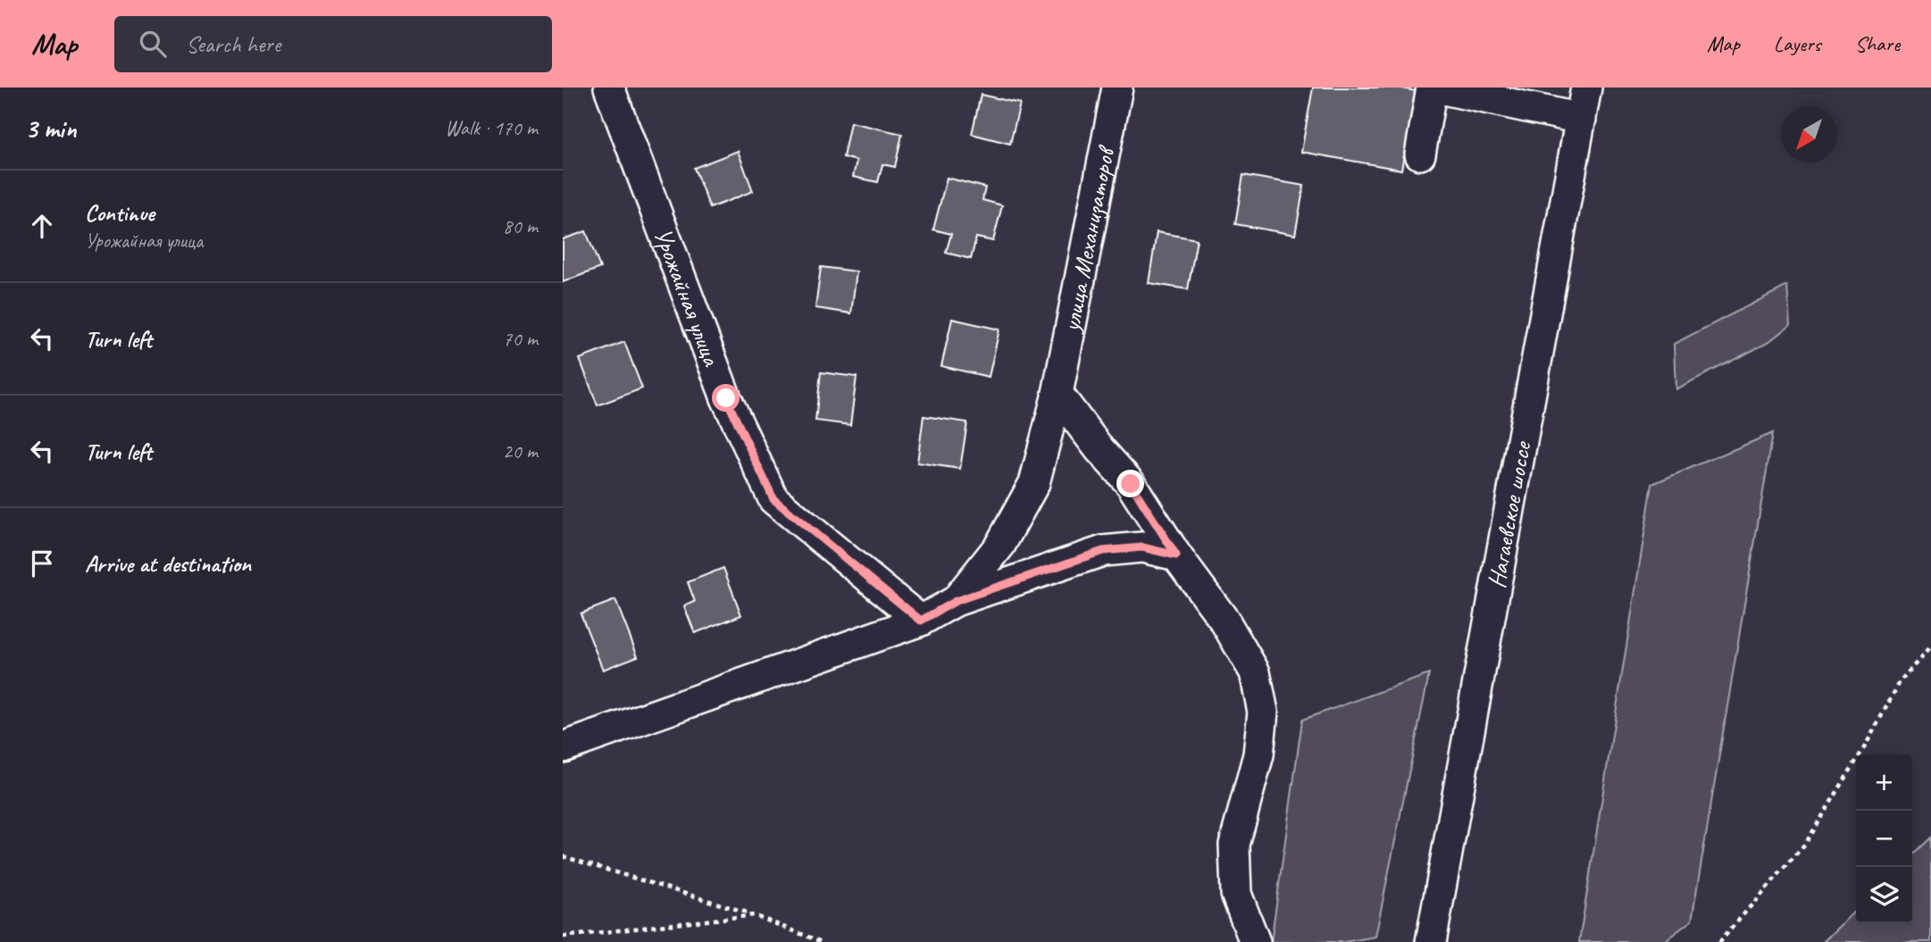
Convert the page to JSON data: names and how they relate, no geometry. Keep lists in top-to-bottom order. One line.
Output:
{"streets":{"street":["улица Механизаторов","Урожайная улица","Нагаевское шоссе"]},"north":"bottom left","page":{"header":"Map","search":"Search here","nav":["Map","Layers","Share"],"heading":["3 min","Walk · 170 m"],"list":[["Continue","Урожайная улица","80 m"],["Turn left","70 m"],["Turn left","20 m"],"Arrive at destination"],"map_buttons":["+","−"]}}
